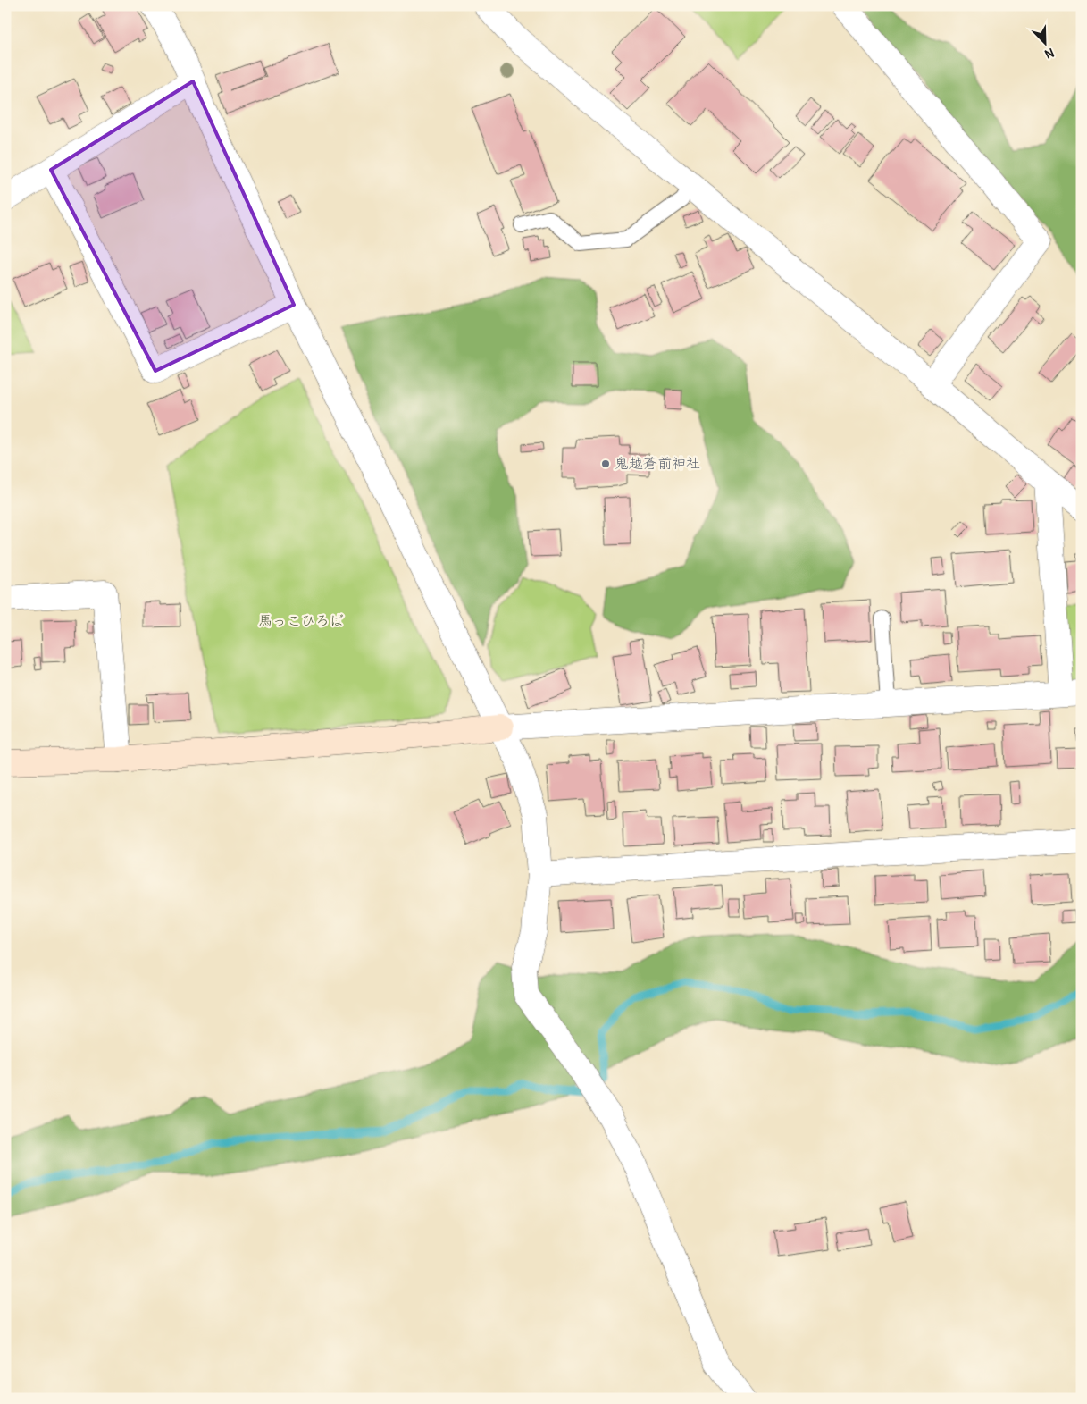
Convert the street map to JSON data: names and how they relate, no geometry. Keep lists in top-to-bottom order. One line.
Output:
{"parks":["馬っこひろば"],"places":["鬼越蒼前神社"],"north":"bottom right"}
